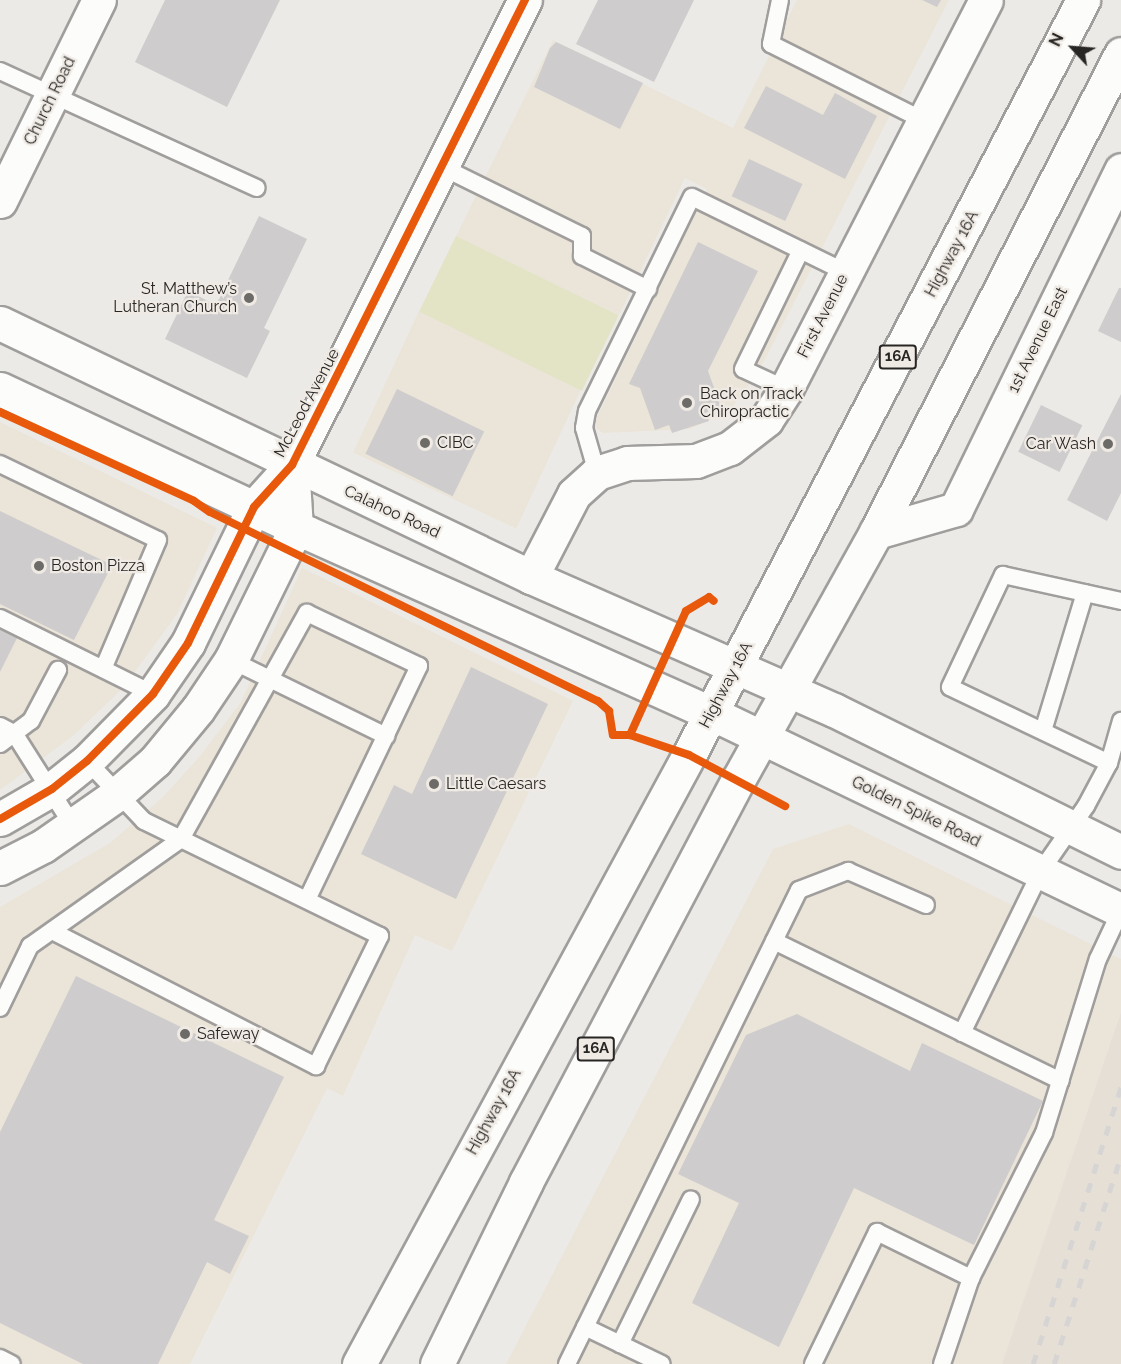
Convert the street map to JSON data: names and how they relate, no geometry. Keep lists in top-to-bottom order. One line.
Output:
{"streets":{"main road":["Church Road","Highway 16A","First Avenue","1st Avenue East","16A","McLeod Avenue","Calahoo Road","Golden Spike Road"]},"crossings":[["Highway 16A","Calahoo Road"],["Highway 16A","Golden Spike Road"],["First Avenue","Calahoo Road"],["1st Avenue East","16A"],["16A","Calahoo Road"],["16A","Golden Spike Road"],["McLeod Avenue","Calahoo Road"]],"places":["St. Matthew’s Lutheran Church","Back on Track Chiropractic","CIBC","Car Wash","Boston Pizza","Little Caesars","Safeway"],"north":"top left"}
